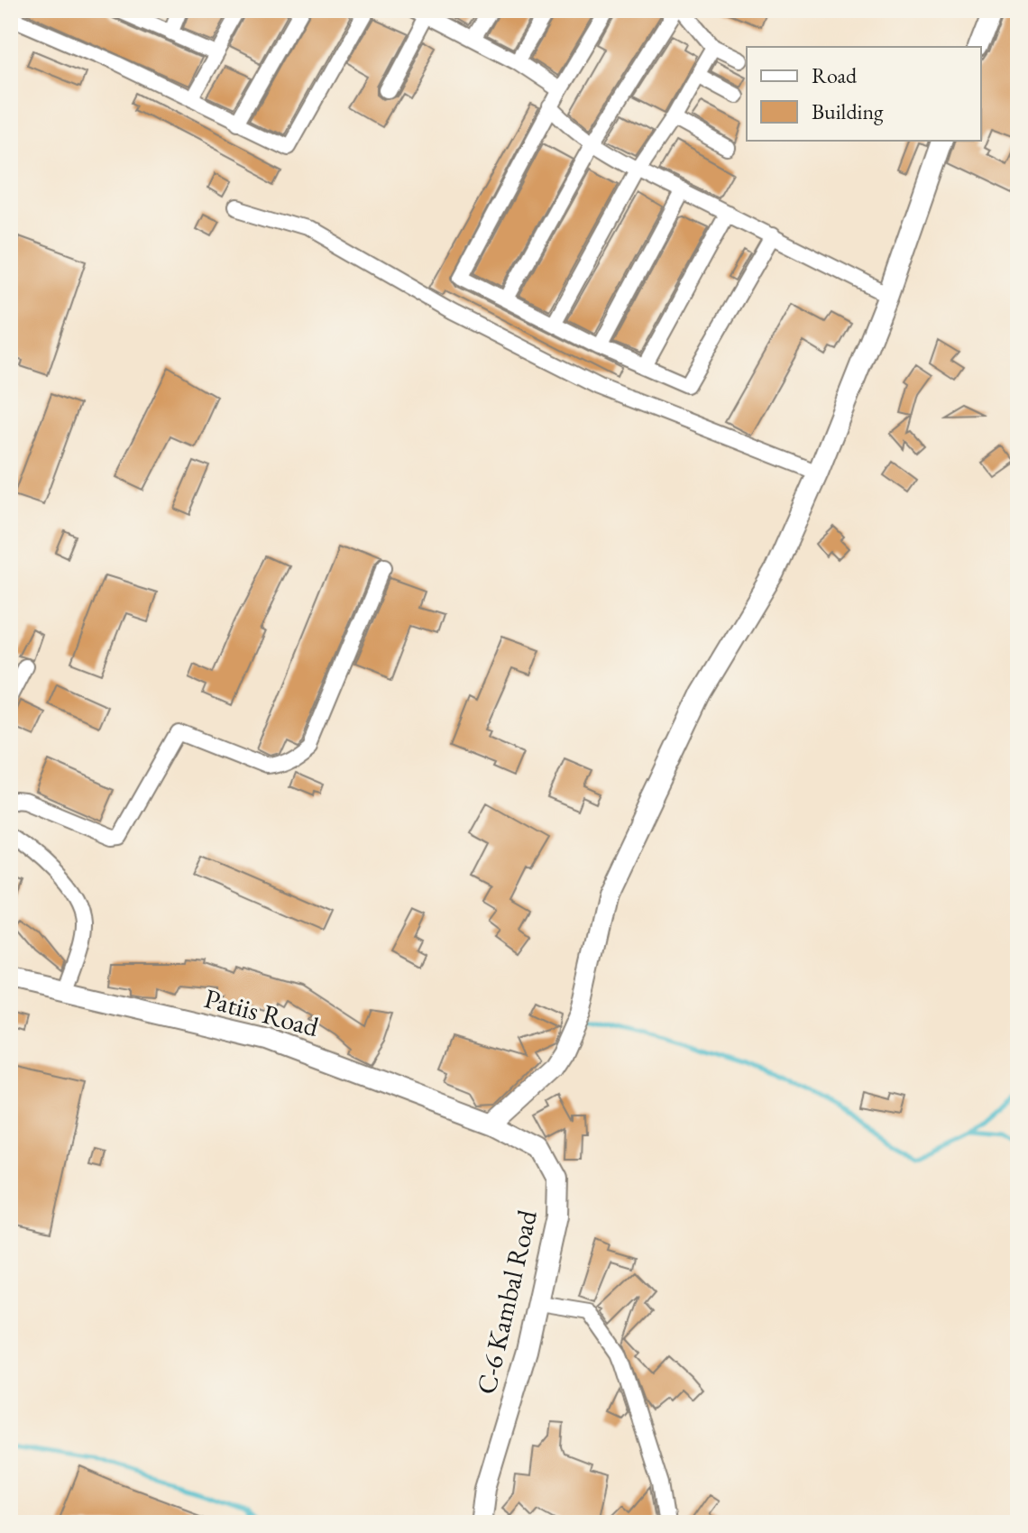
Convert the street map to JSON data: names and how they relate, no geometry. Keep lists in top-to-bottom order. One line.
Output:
{"streets":{"street":["Patiis Road","C-6 Kambal Road"]},"crossings":[["Patiis Road","C-6 Kambal Road"]],"legend":["Road","Building"]}
